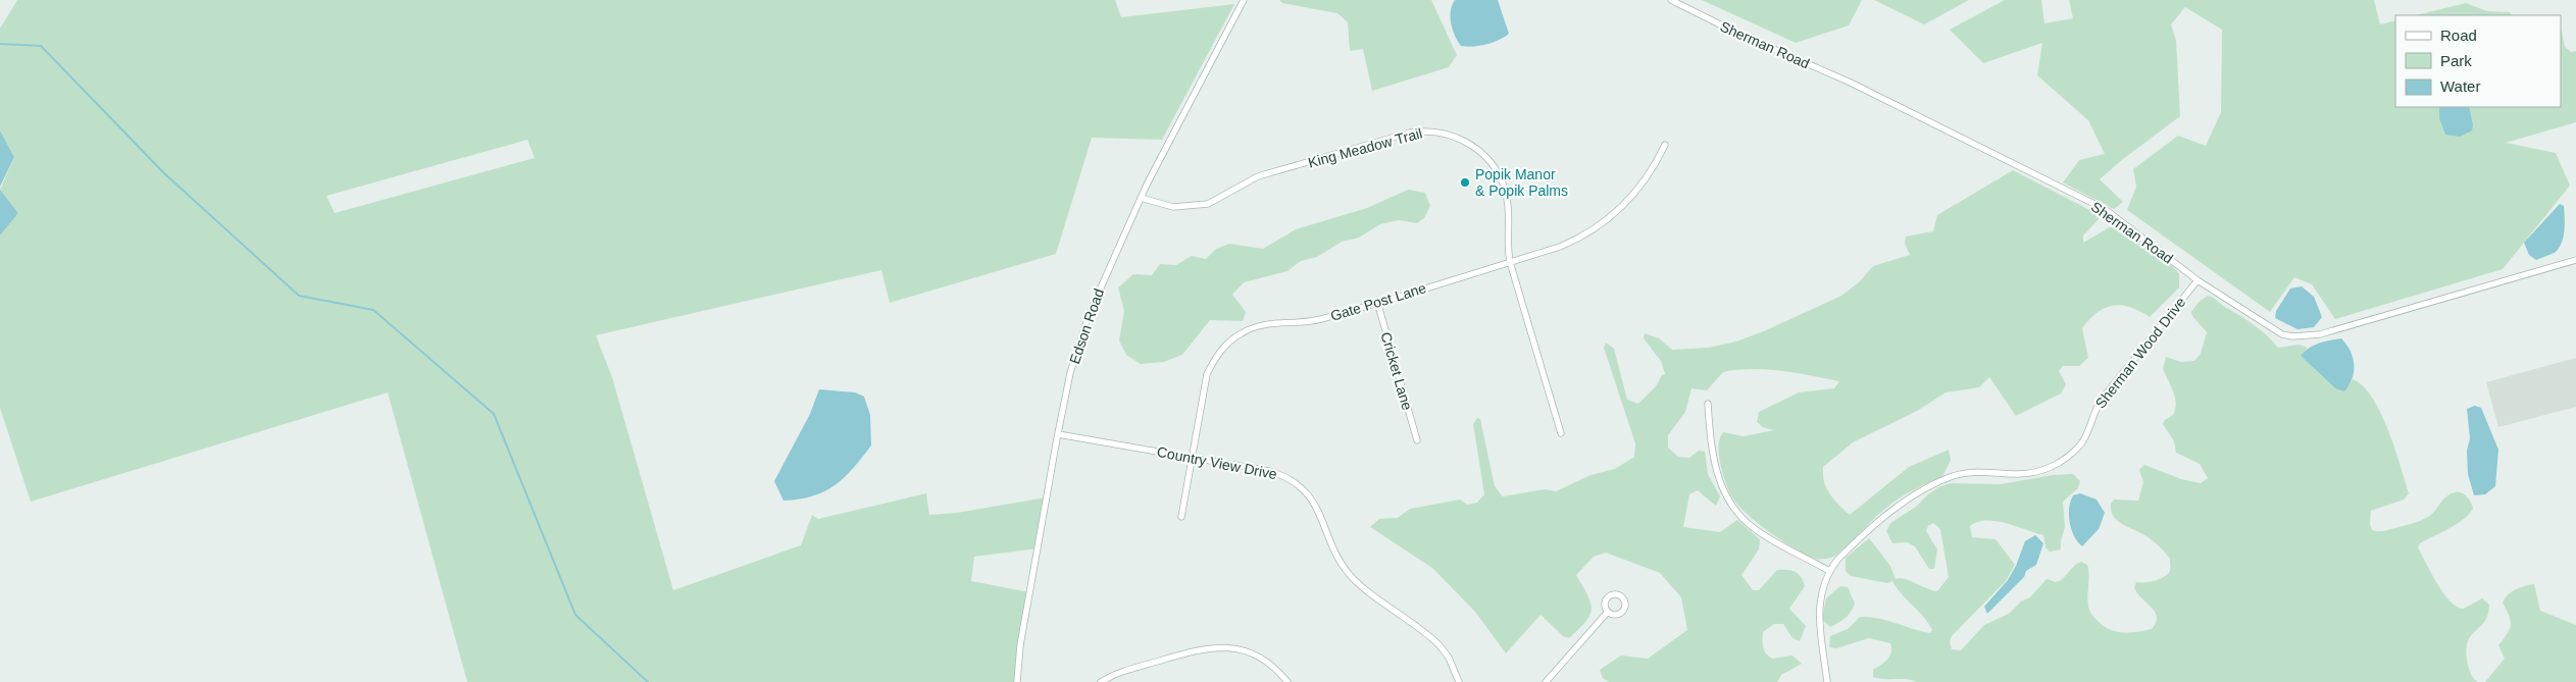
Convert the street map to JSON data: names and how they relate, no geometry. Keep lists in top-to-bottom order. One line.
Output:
{"streets":{"street":["Sherman Road","King Meadow Trail","Gate Post Lane","Edson Road","Sherman Wood Drive","Cricket Lane","Country View Drive"]},"crossings":[["Sherman Road","Sherman Wood Drive"],["King Meadow Trail","Gate Post Lane"],["King Meadow Trail","Edson Road"],["Gate Post Lane","Cricket Lane"],["Gate Post Lane","Country View Drive"],["Edson Road","Country View Drive"]],"places":["Popik Manor & Popik Palms"],"legend":["Road","Park","Water"]}
